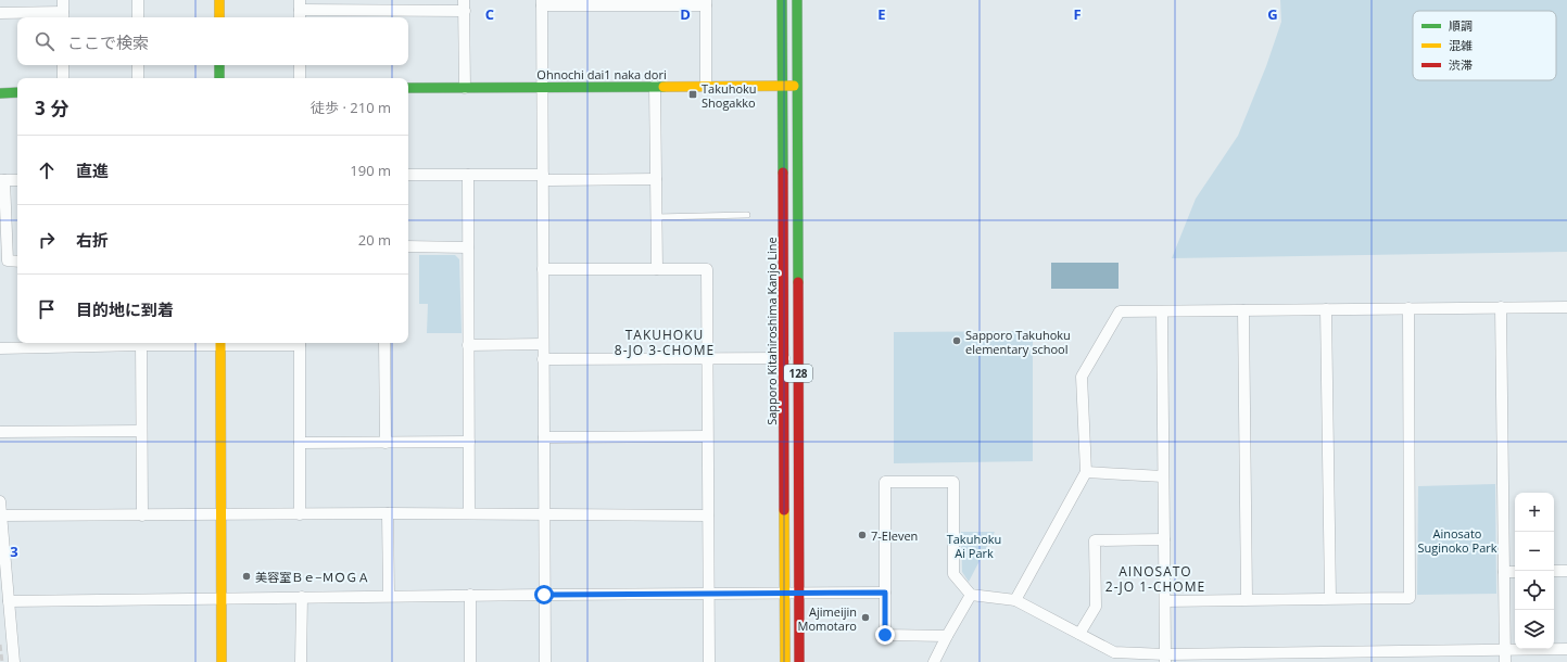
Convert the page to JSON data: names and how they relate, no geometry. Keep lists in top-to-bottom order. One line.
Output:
{"streets":{"main road":["Ohnochi dai1 naka dori","Sapporo Kitahiroshima Kanjo Line","128"]},"crossings":[["Ohnochi dai1 naka dori","Sapporo Kitahiroshima Kanjo Line"],["Ohnochi dai1 naka dori","128"]],"districts":["TAKUHOKU 8-JO 3-CHOME","AINOSATO 2-JO 1-CHOME"],"parks":["Ainosato Suginoko Park","Takuhoku Ai Park"],"places":{"transit":["Takuhoku Shogakko"],"other":["Sapporo Takuhoku elementary school","7-Eleven","美容室Ｂｅ−ＭＯＧＡ","Ajimeijin Momotaro"]},"legend":["順調","混雑","渋滞"],"page":{"search":"ここで検索","heading":["3 分","徒歩 · 210 m"],"list":[["直進","190 m"],["右折","20 m"],"目的地に到着"],"map_buttons":["+","−"]},"grid":{"columns":["C","D","E","F","G"],"rows":["3"]}}
